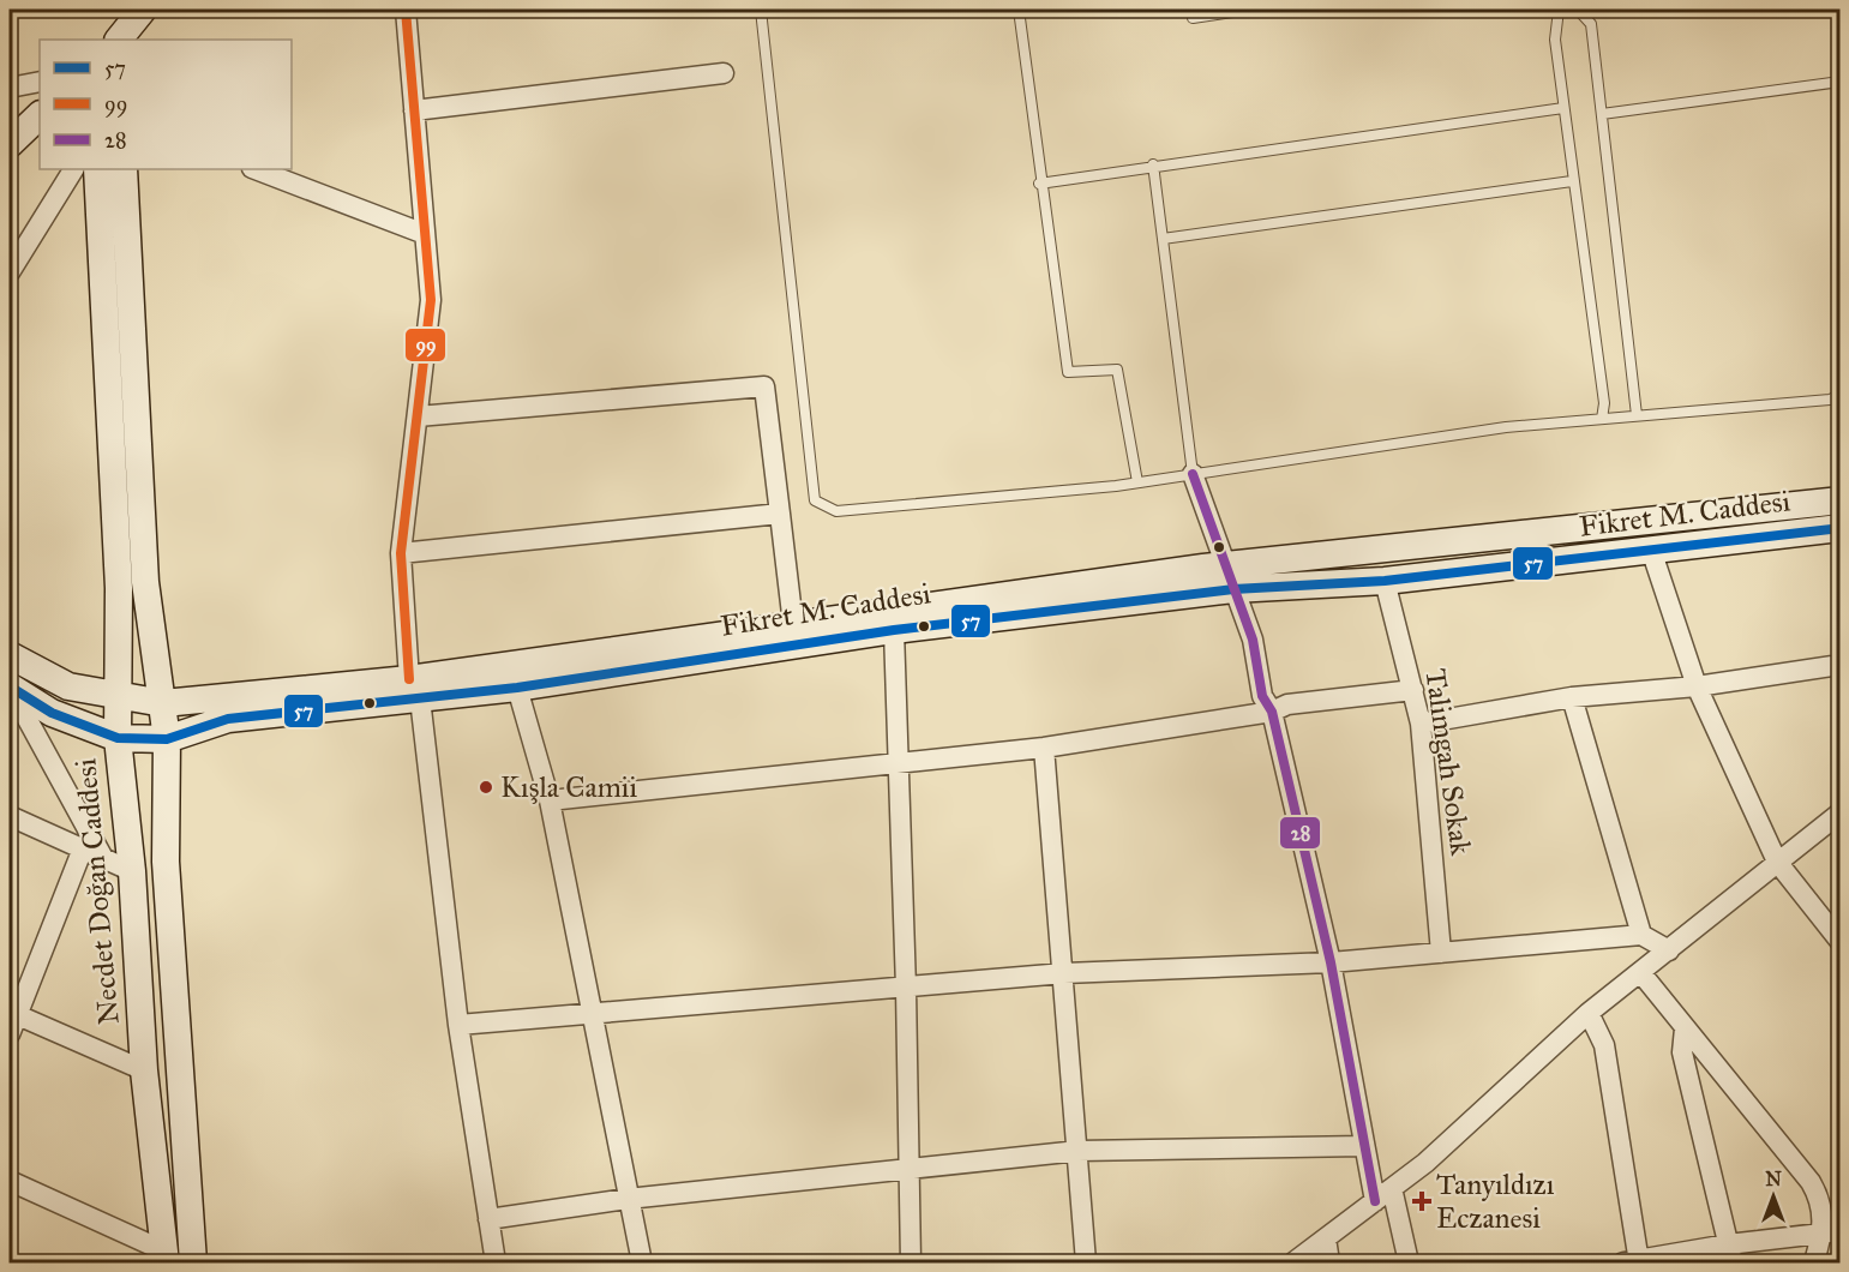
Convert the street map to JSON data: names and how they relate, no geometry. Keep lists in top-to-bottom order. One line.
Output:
{"streets":{"main road":["Fikret M. Caddesi","Necdet Doğan Caddesi"],"street":["Talimgah Sokak"]},"crossings":[["Fikret M. Caddesi","Talimgah Sokak"],["Fikret M. Caddesi","Necdet Doğan Caddesi"]],"places":{"other":["Kışla Camii"],"health":["Tanyıldızı Eczanesi"]},"lines":["transit line 99","transit line 28","transit line 57"],"legend":["57","99","28"],"north":"top"}
